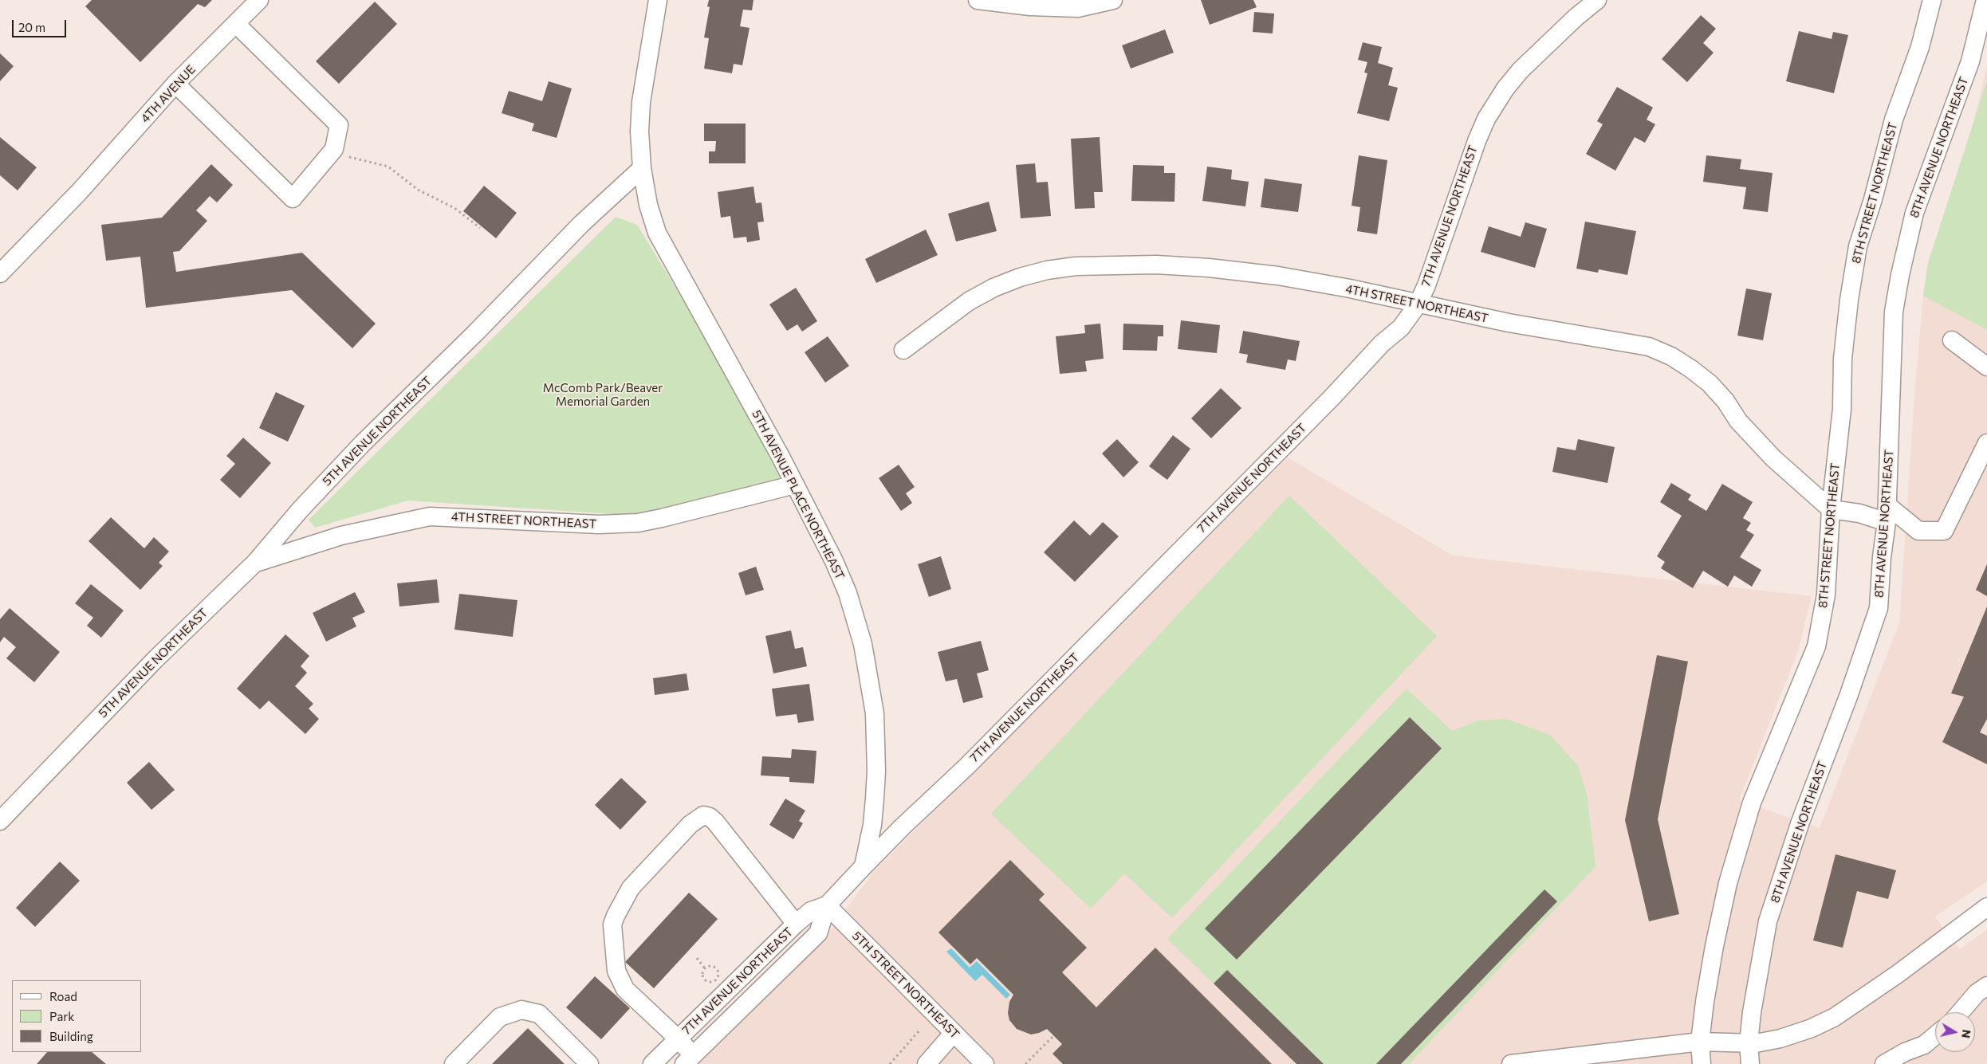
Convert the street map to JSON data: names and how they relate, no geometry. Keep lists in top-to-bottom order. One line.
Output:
{"streets":{"street":["4TH AVENUE","8TH AVENUE NORTHEAST","8TH STREET NORTHEAST","7TH AVENUE NORTHEAST","4TH STREET NORTHEAST","5TH AVENUE NORTHEAST","5TH AVENUE PLACE NORTHEAST","5TH STREET NORTHEAST"]},"crossings":[["8TH STREET NORTHEAST","4TH STREET NORTHEAST"],["7TH AVENUE NORTHEAST","4TH STREET NORTHEAST"],["7TH AVENUE NORTHEAST","5TH AVENUE PLACE NORTHEAST"],["7TH AVENUE NORTHEAST","5TH STREET NORTHEAST"],["4TH STREET NORTHEAST","5TH AVENUE NORTHEAST"],["4TH STREET NORTHEAST","5TH AVENUE PLACE NORTHEAST"],["5TH AVENUE NORTHEAST","5TH AVENUE PLACE NORTHEAST"]],"parks":["McComb Park/Beaver Memorial Garden"],"legend":["Road","Park","Building"],"scale_bar":"20 m","north":"right"}
